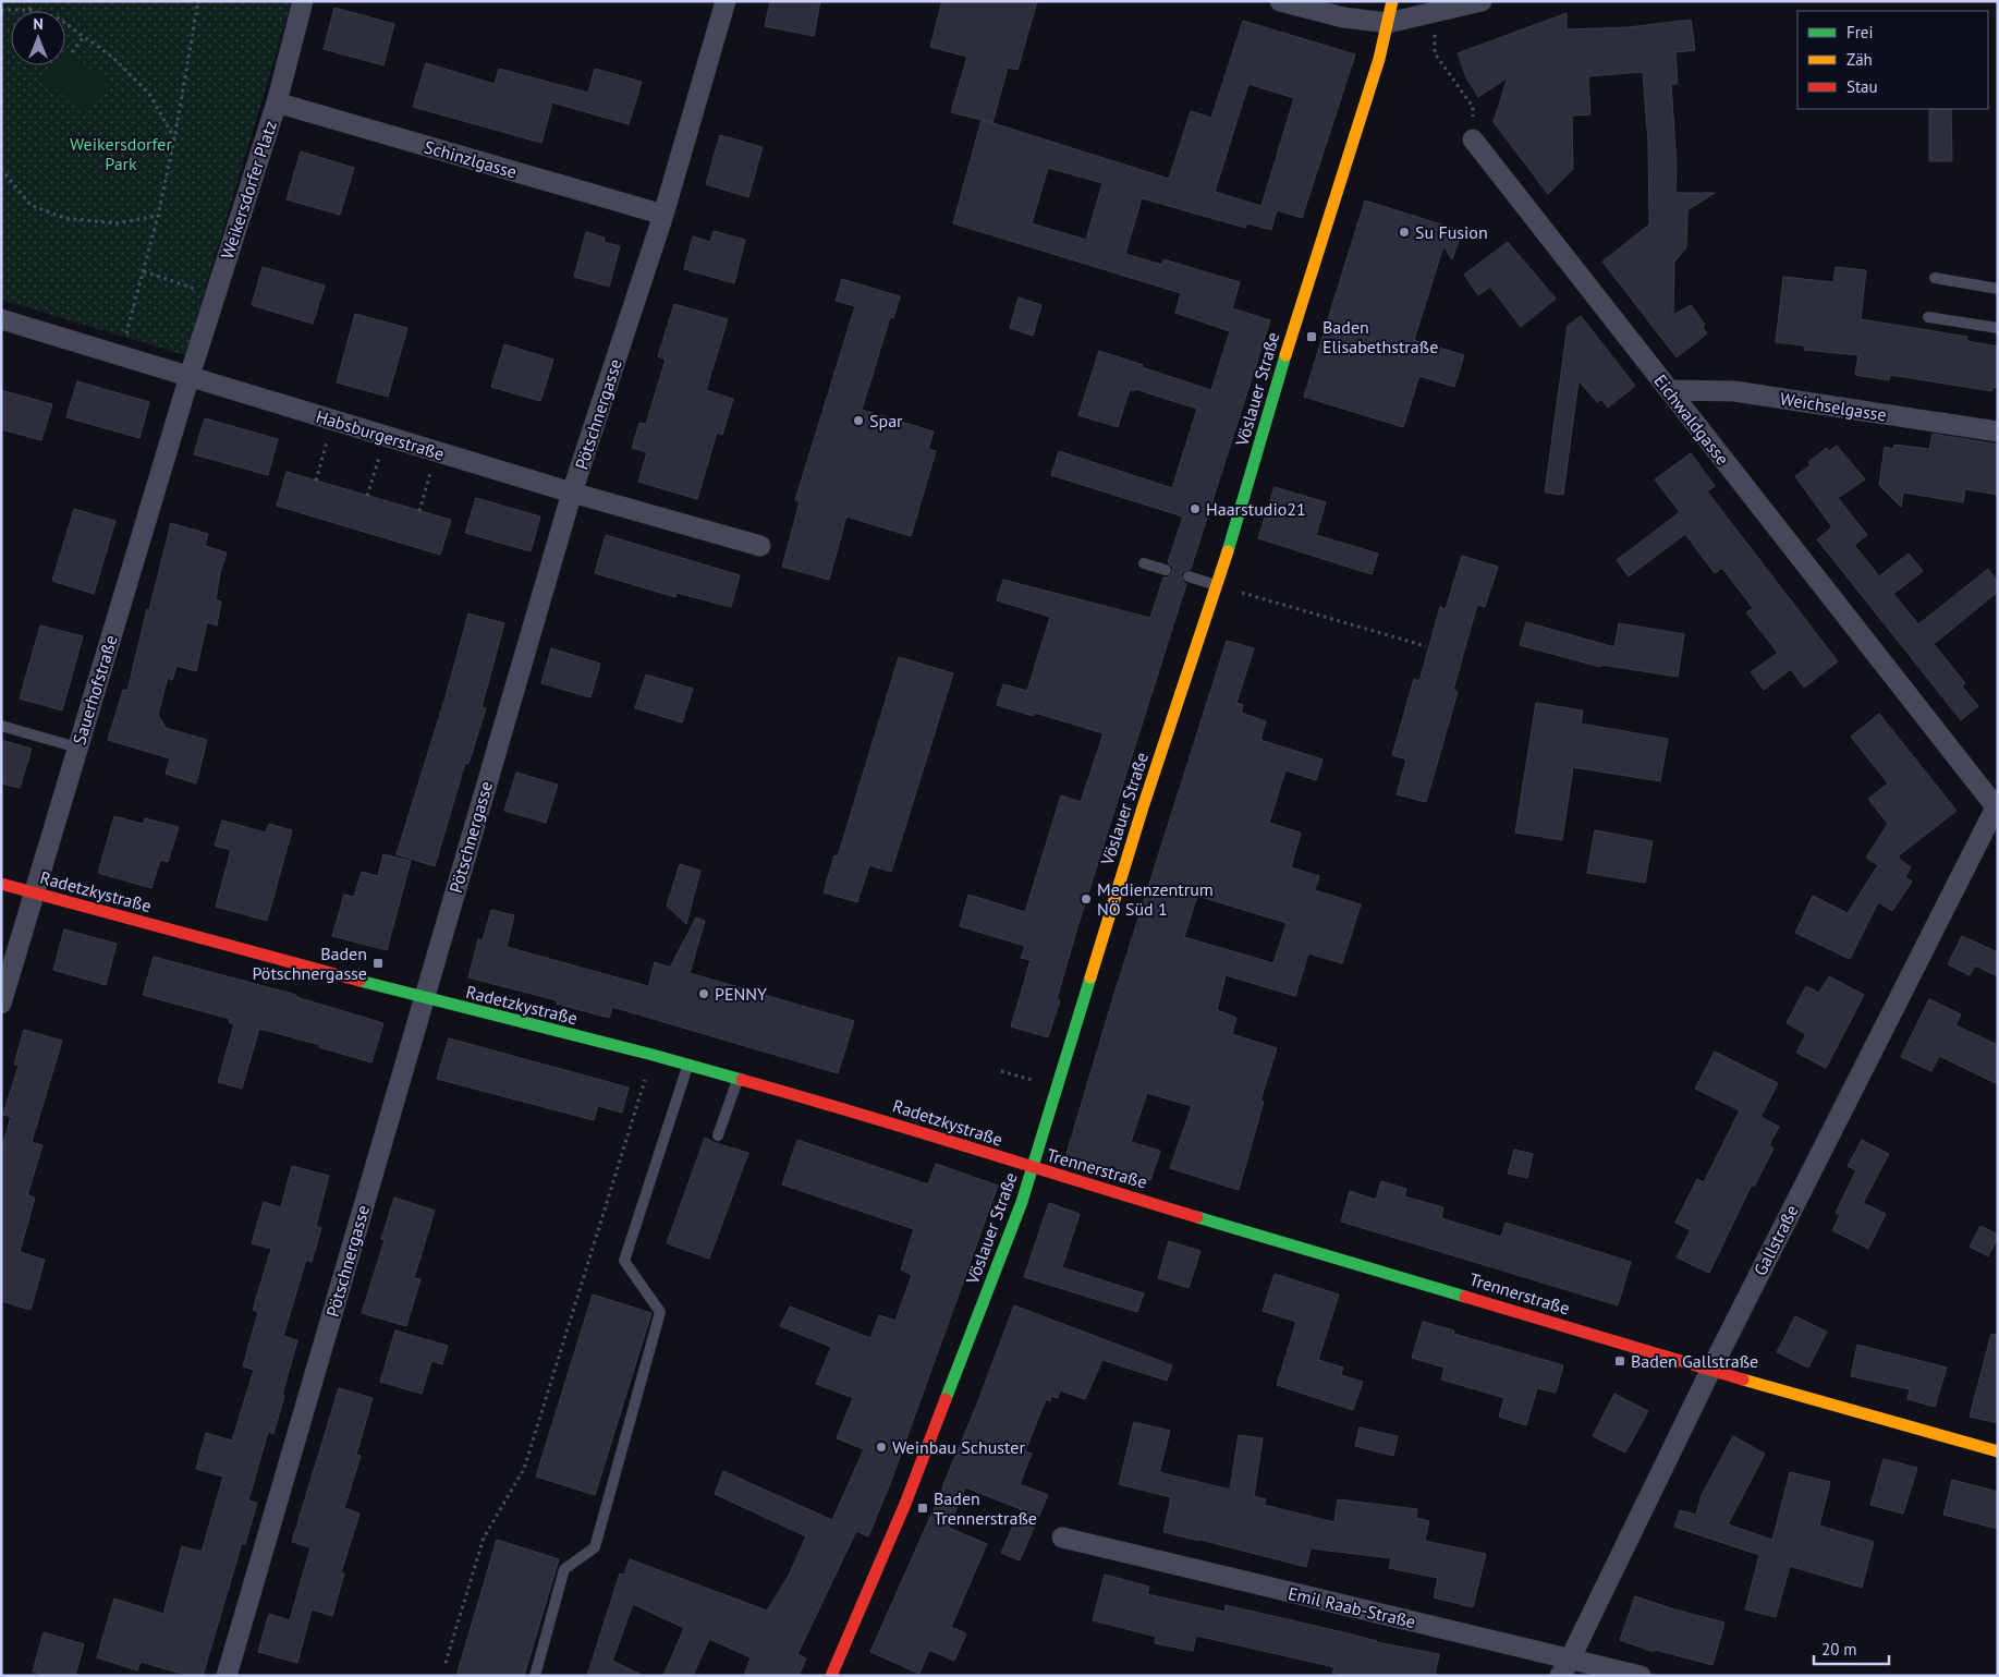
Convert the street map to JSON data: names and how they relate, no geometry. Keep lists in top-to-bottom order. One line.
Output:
{"streets":{"street":["Schinzlgasse","Weikersdorfer Platz","Vöslauer Straße","Weichselgasse","Pötschnergasse","Eichwaldgasse","Habsburgerstraße","Sauerhofstraße","Radetzkystraße","Trennerstraße","Gallstraße","Emil Raab-Straße"]},"crossings":[["Schinzlgasse","Weikersdorfer Platz"],["Schinzlgasse","Pötschnergasse"],["Weikersdorfer Platz","Habsburgerstraße"],["Weikersdorfer Platz","Sauerhofstraße"],["Vöslauer Straße","Radetzkystraße"],["Vöslauer Straße","Trennerstraße"],["Weichselgasse","Eichwaldgasse"],["Pötschnergasse","Habsburgerstraße"],["Pötschnergasse","Radetzkystraße"],["Eichwaldgasse","Gallstraße"],["Habsburgerstraße","Sauerhofstraße"],["Sauerhofstraße","Radetzkystraße"],["Radetzkystraße","Trennerstraße"],["Trennerstraße","Gallstraße"],["Gallstraße","Emil Raab-Straße"]],"parks":["Weikersdorfer Park"],"places":{"other":["Su Fusion","Spar","Haarstudio21","Medienzentrum NÖ Süd 1","PENNY","Weinbau Schuster"],"transit":["Baden Elisabethstraße","Baden Pötschnergasse","Baden Gallstraße","Baden Trennerstraße"]},"legend":["Frei","Zäh","Stau"],"scale_bar":"20 m","north":"top"}
